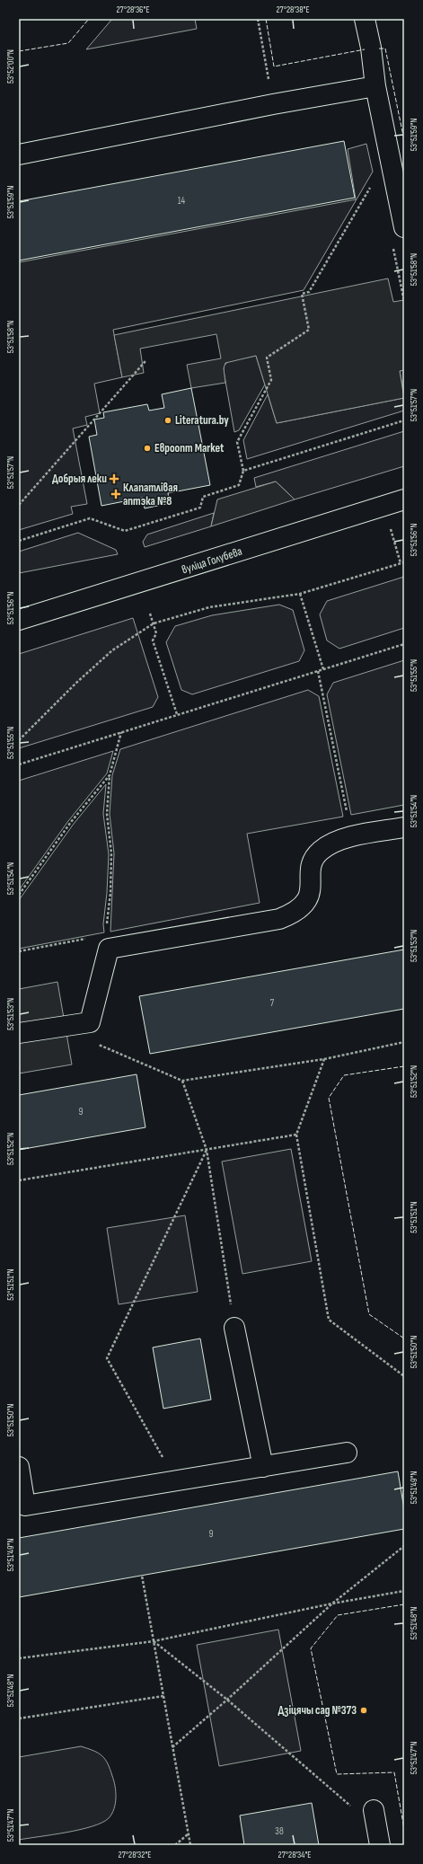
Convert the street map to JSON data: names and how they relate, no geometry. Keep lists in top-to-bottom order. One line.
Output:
{"streets":{"main road":["вуліца Голубева"]},"places":{"other":["Literatura.by","Евроопт Market","Дзіцячы сад №373"],"health":["Добрыя леки","Клапатлівая аптэка №8"]},"house_numbers":["14","7","9","9","38"],"coordinates":["27°28'36\"E","27°28'38\"E","53°52'00\"N","53°51'59\"N","53°51'58\"N","53°51'57\"N","53°51'56\"N","53°51'55\"N","53°51'54\"N","53°51'53\"N","53°51'52\"N","53°51'51\"N","53°51'50\"N","53°51'49\"N","53°51'48\"N","53°51'47\"N","27°28'32\"E","27°28'34\"E"]}
